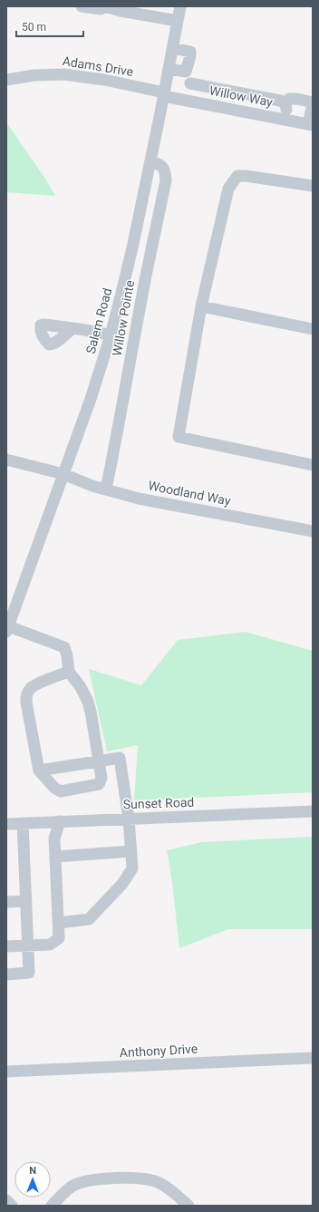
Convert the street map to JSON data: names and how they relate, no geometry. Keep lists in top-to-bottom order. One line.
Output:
{"streets":{"street":["Adams Drive","Willow Way","Willow Pointe","Salem Road","Woodland Way","Sunset Road","Anthony Drive"]},"crossings":[["Adams Drive","Willow Way"],["Adams Drive","Salem Road"],["Willow Way","Salem Road"],["Willow Pointe","Salem Road"],["Willow Pointe","Woodland Way"],["Salem Road","Woodland Way"]],"scale_bar":"50 m","north":"top"}
